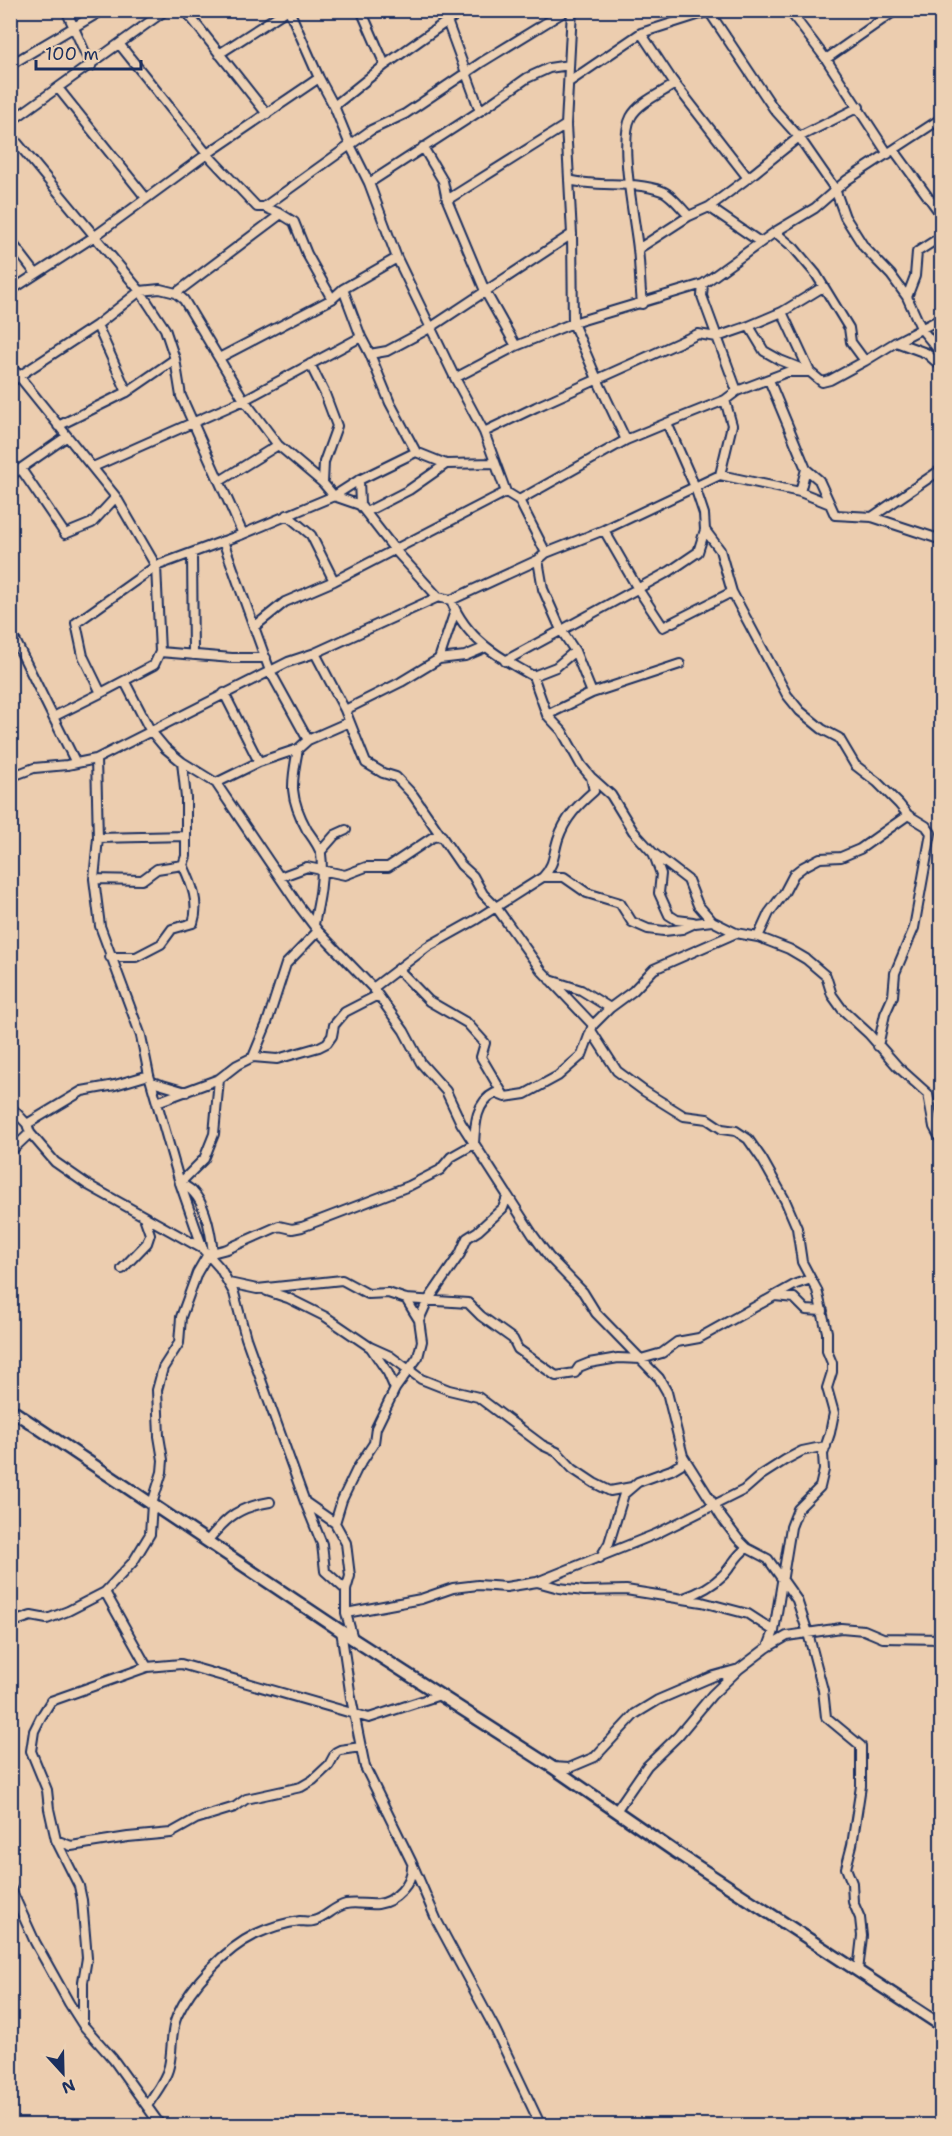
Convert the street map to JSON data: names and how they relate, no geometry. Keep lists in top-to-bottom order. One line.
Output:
{"scale_bar":"100 m","north":"bottom"}
